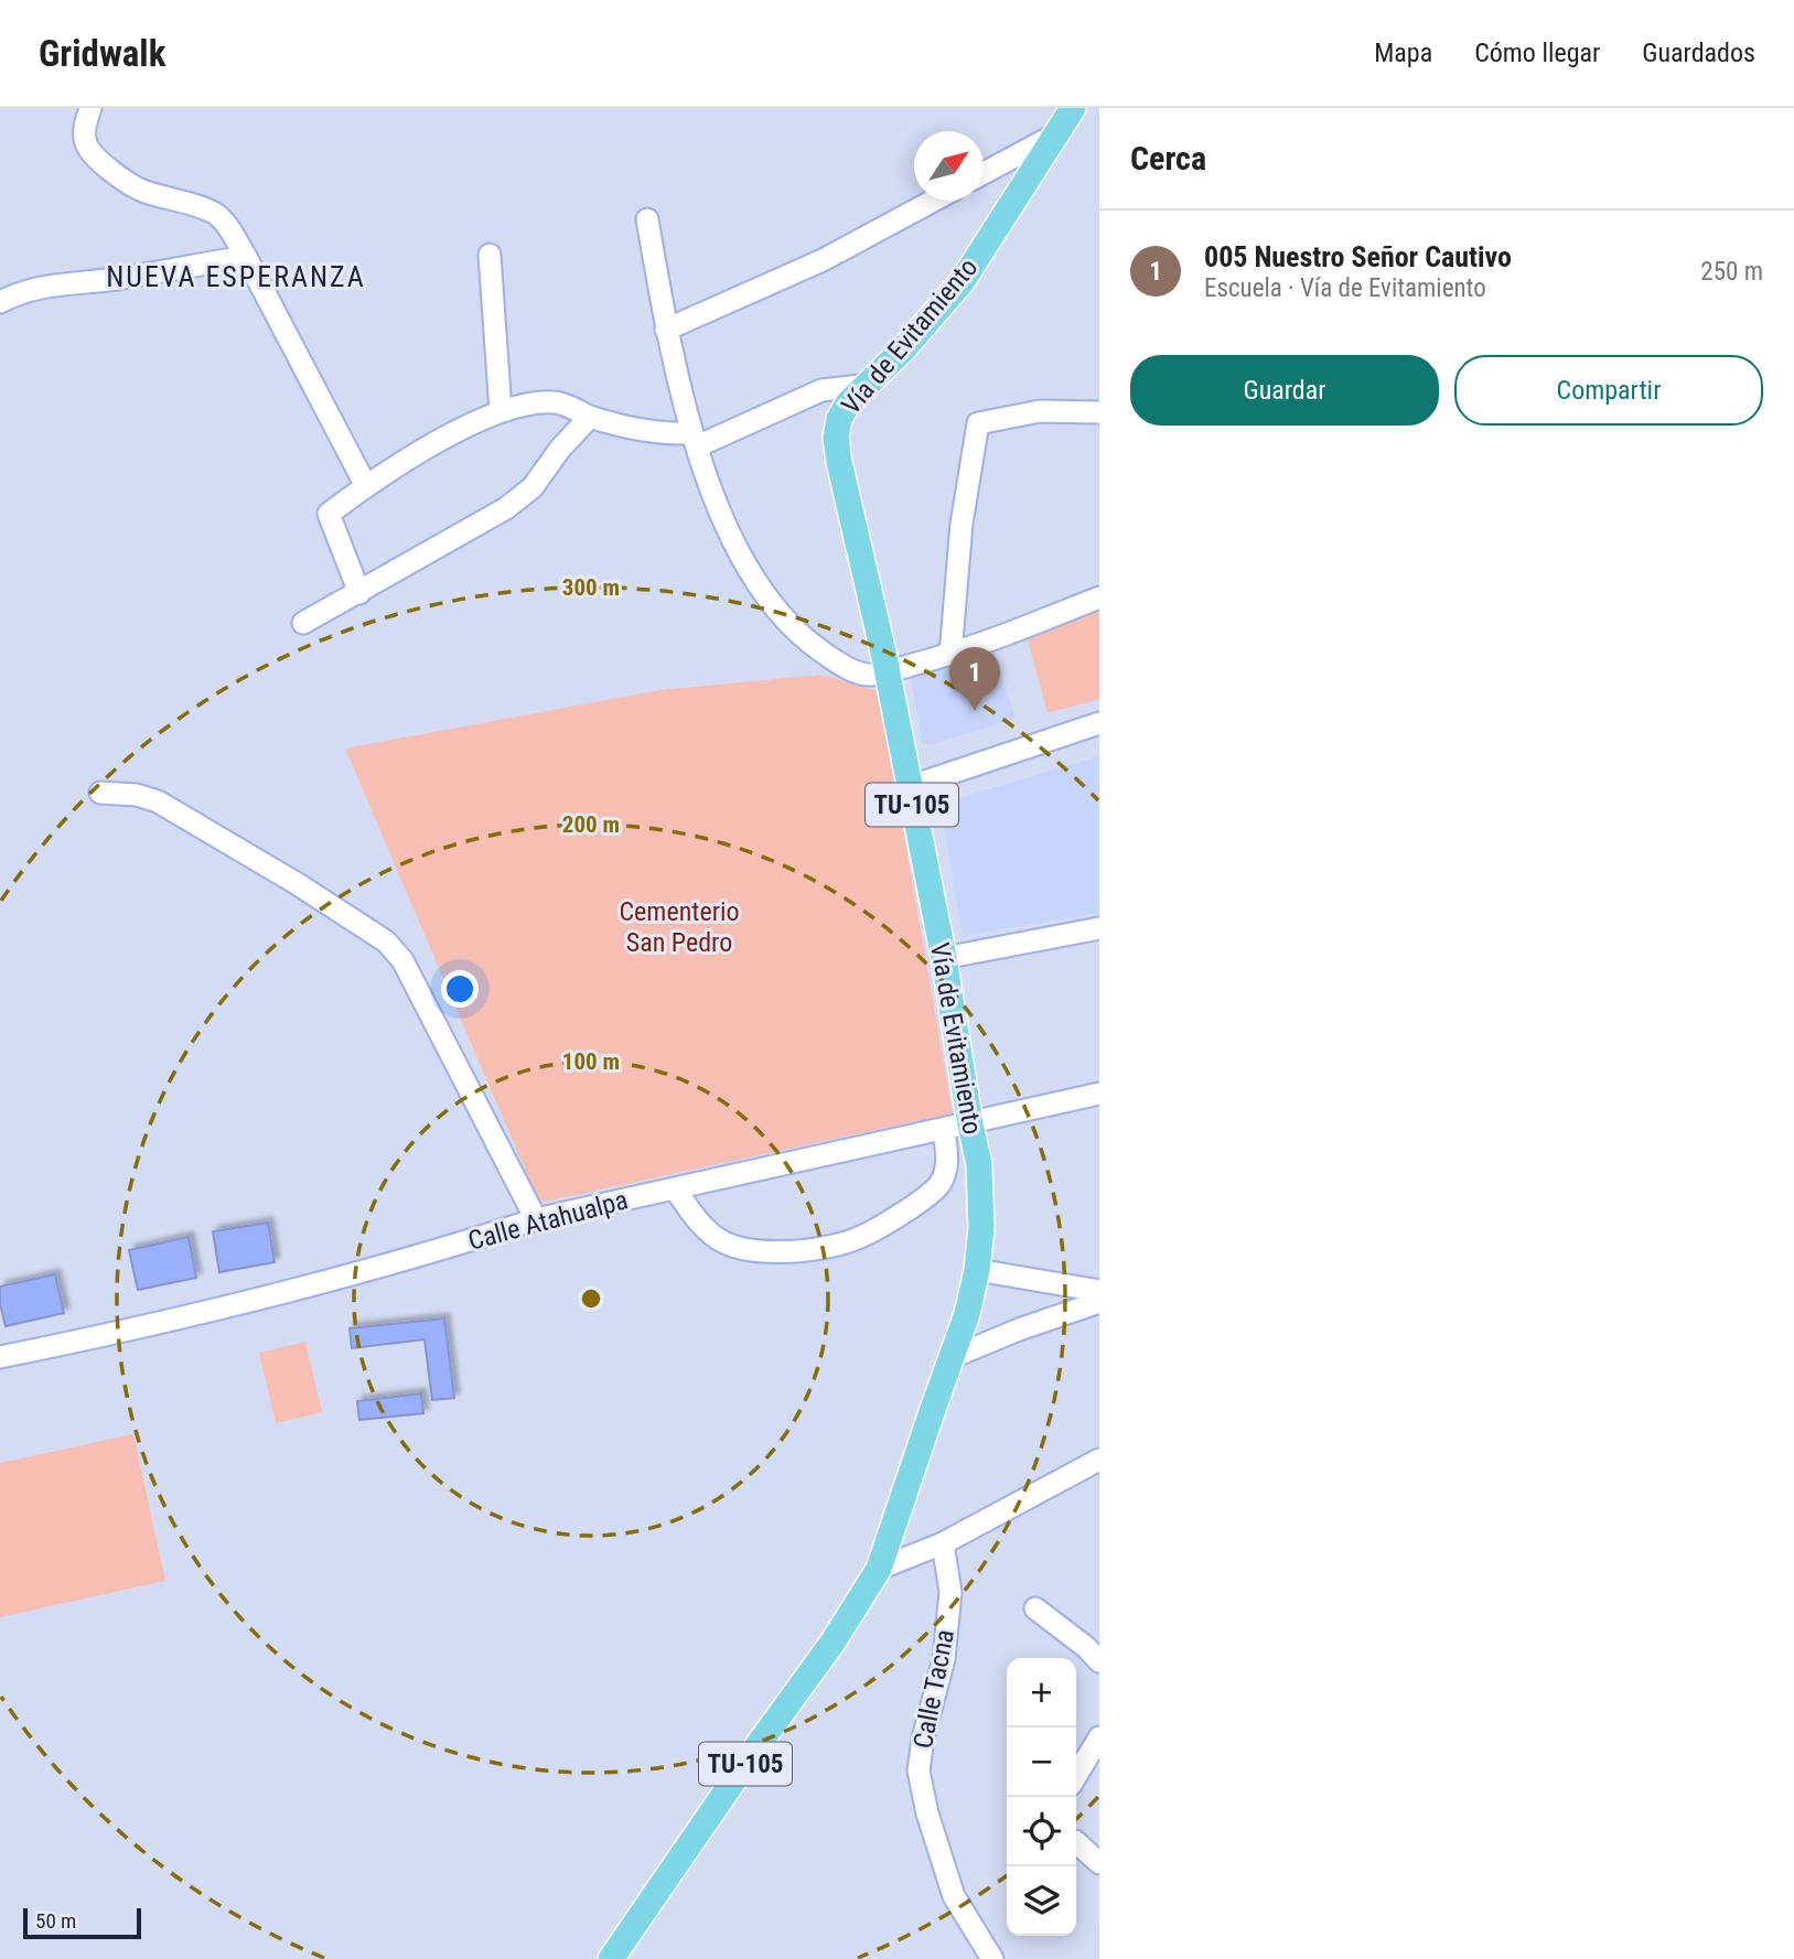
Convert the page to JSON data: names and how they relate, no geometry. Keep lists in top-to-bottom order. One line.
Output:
{"streets":{"main road":["Vía de Evitamiento","TU-105"],"street":["Calle Atahualpa","Calle Tacna"]},"crossings":[["Vía de Evitamiento","Calle Atahualpa"]],"districts":["NUEVA ESPERANZA"],"parks":["Cementerio San Pedro"],"scale_bar":"50 m","north":"top right","page":{"header":"Gridwalk","nav":["Mapa","Cómo llegar","Guardados"],"heading":"Cerca","list":[{"mark":"1","name":"005 Nuestro Señor Cautivo","note":"Escuela · Vía de Evitamiento","value":"250 m"}],"buttons":["Guardar","Compartir"],"pins":"1","map_buttons":["+","−"],"scale":"50 m"},"rings":["300 m","200 m","100 m"]}
